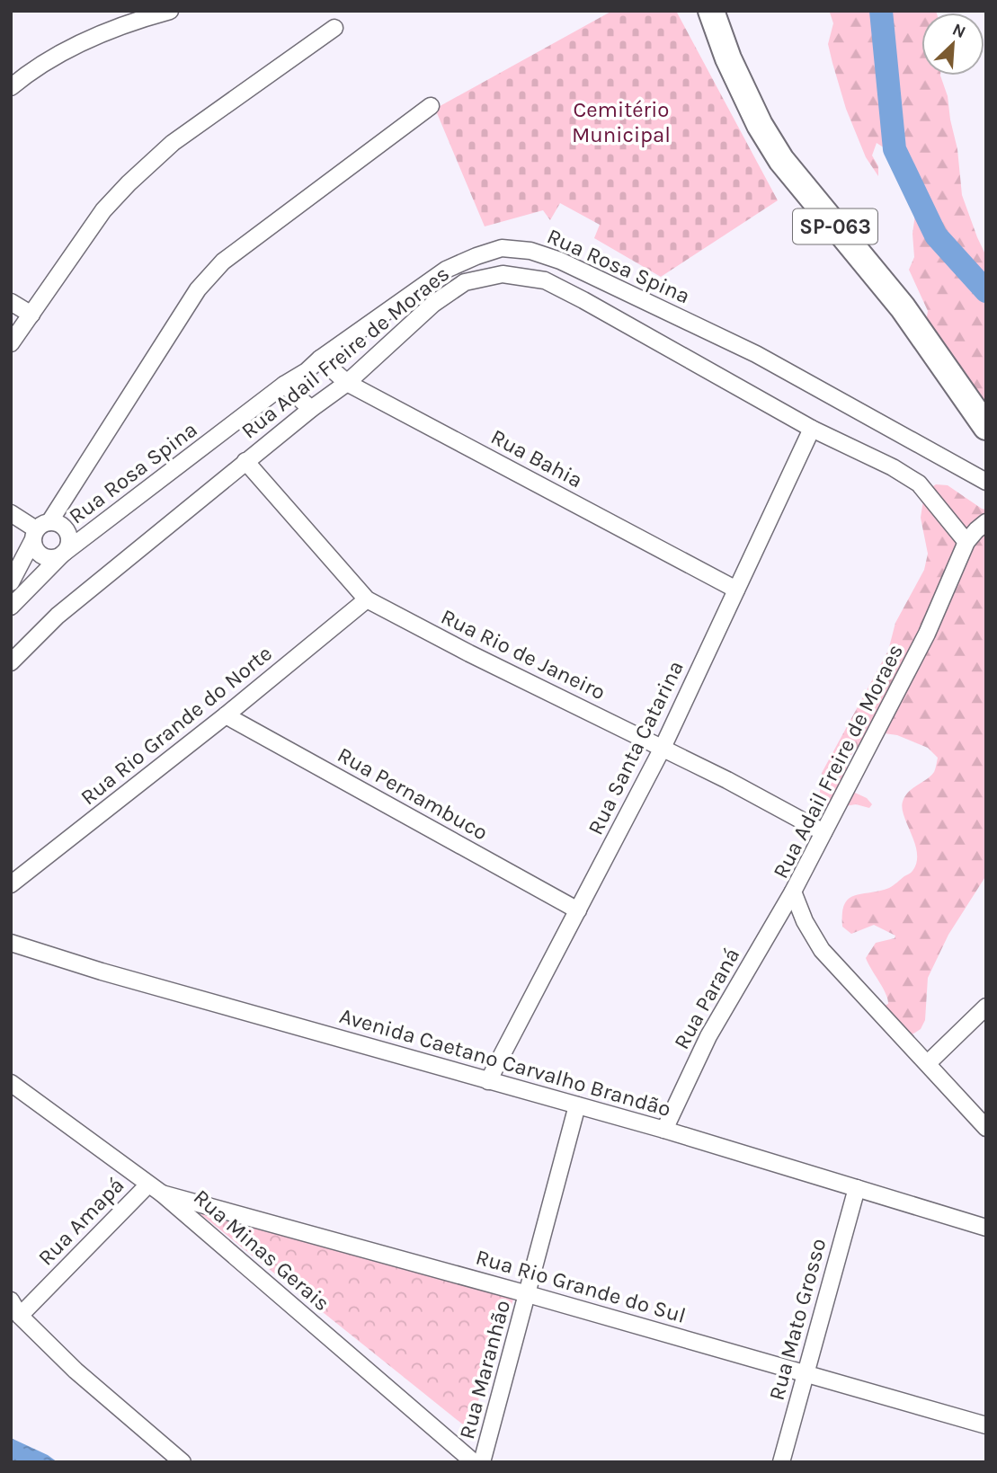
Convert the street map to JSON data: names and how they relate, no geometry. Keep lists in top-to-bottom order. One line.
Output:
{"streets":{"main road":["SP-063"],"street":["Rua Rosa Spina","Rua Adail Freire de Moraes","Rua Bahia","Rua Rio de Janeiro","Rua Rio Grande do Norte","Rua Santa Catarina","Rua Pernambuco","Rua Paraná","Avenida Caetano Carvalho Brandão","Rua Amapá","Rua Minas Gerais","Rua Rio Grande do Sul","Rua Mato Grosso","Rua Maranhão"]},"crossings":[["Rua Rosa Spina","Rua Bahia"],["Rua Adail Freire de Moraes","Rua Bahia"],["Rua Adail Freire de Moraes","Rua Rio de Janeiro"],["Rua Adail Freire de Moraes","Rua Santa Catarina"],["Rua Adail Freire de Moraes","Rua Paraná"],["Rua Bahia","Rua Santa Catarina"],["Rua Rio de Janeiro","Rua Rio Grande do Norte"],["Rua Rio de Janeiro","Rua Santa Catarina"],["Rua Rio Grande do Norte","Rua Pernambuco"],["Rua Santa Catarina","Rua Pernambuco"],["Rua Santa Catarina","Avenida Caetano Carvalho Brandão"],["Rua Paraná","Avenida Caetano Carvalho Brandão"],["Avenida Caetano Carvalho Brandão","Rua Mato Grosso"],["Avenida Caetano Carvalho Brandão","Rua Maranhão"],["Rua Amapá","Rua Minas Gerais"],["Rua Minas Gerais","Rua Rio Grande do Sul"],["Rua Rio Grande do Sul","Rua Mato Grosso"],["Rua Rio Grande do Sul","Rua Maranhão"]],"parks":["Cemitério Municipal"],"north":"top right"}
